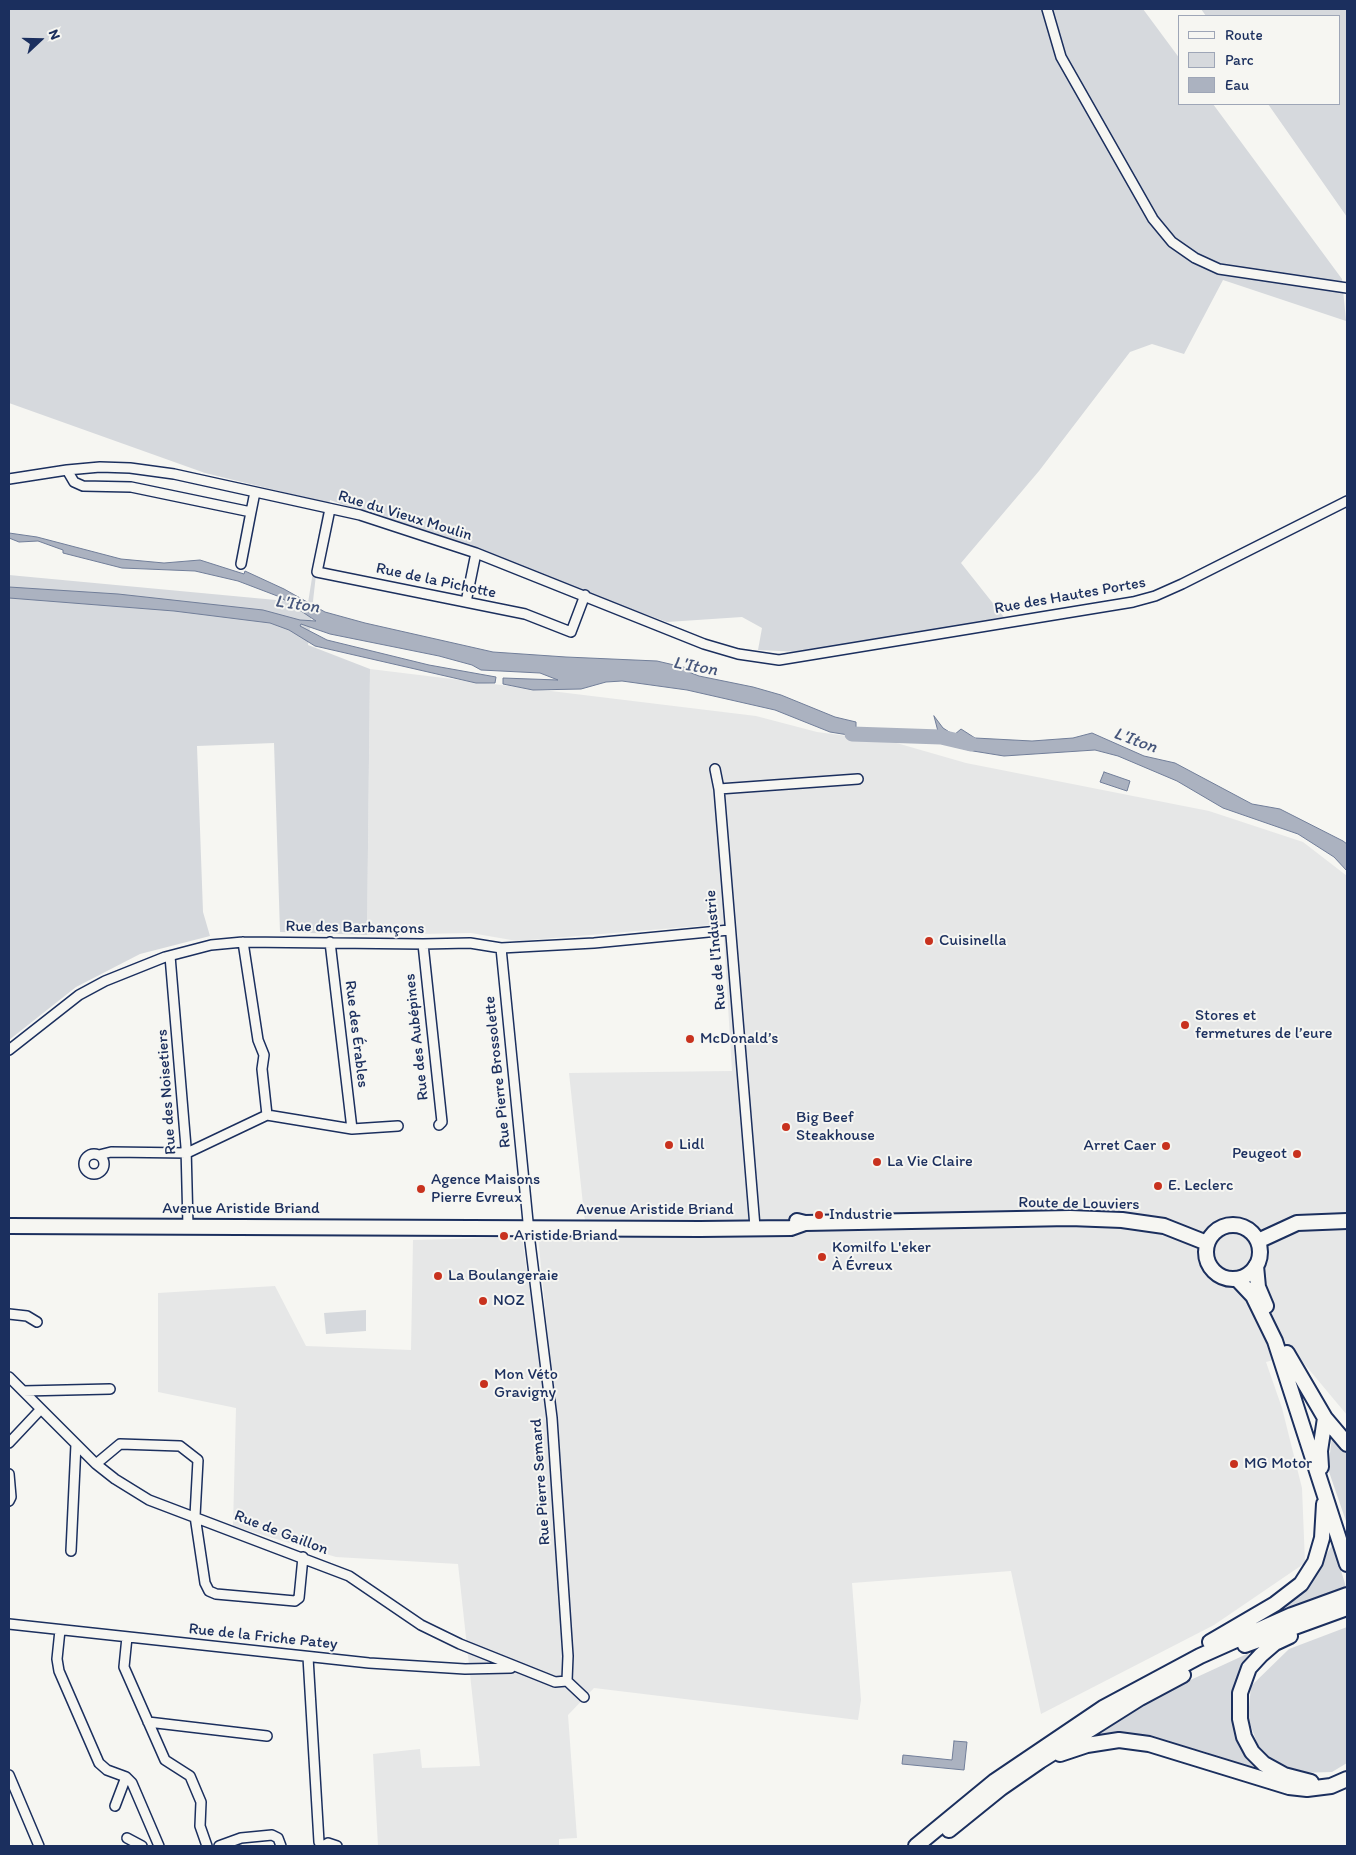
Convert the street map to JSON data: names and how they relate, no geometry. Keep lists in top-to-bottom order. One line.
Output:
{"streets":{"main road":["Route de Louviers","Avenue Aristide Briand"],"street":["Rue du Vieux Moulin","Rue de la Pichotte","Rue des Hautes Portes","Rue des Barbançons","Rue de l'Industrie","Rue des Érables","Rue des Aubépines","Rue Pierre Brossolette","Rue des Noisetiers","Rue Pierre Semard","Rue de Gaillon","Rue de la Friche Patey"]},"crossings":[["Rue du Vieux Moulin","Rue de la Pichotte"],["Rue du Vieux Moulin","Rue des Hautes Portes"],["Rue des Barbançons","Rue de l'Industrie"],["Rue des Barbançons","Rue des Érables"],["Rue des Barbançons","Rue des Aubépines"],["Rue des Barbançons","Rue Pierre Brossolette"],["Rue des Barbançons","Rue des Noisetiers"],["Rue de l'Industrie","Avenue Aristide Briand"],["Rue Pierre Brossolette","Avenue Aristide Briand"],["Rue Pierre Brossolette","Rue Pierre Semard"],["Rue des Noisetiers","Avenue Aristide Briand"],["Route de Louviers","Avenue Aristide Briand"],["Avenue Aristide Briand","Rue Pierre Semard"],["Rue Pierre Semard","Rue de Gaillon"],["Rue de Gaillon","Rue de la Friche Patey"]],"water":["L'Iton"],"places":["Cuisinella","Stores et fermetures de l’eure","McDonald’s","Big Beef Steakhouse","Lidl","Arret Caer","Peugeot","La Vie Claire","E. Leclerc","Agence Maisons Pierre Evreux","Industrie","Aristide Briand","Komilfo L'eker À Évreux","La Boulangeraie","NOZ","Mon Véto Gravigny","MG Motor"],"legend":["Route","Parc","Eau"],"north":"right"}
